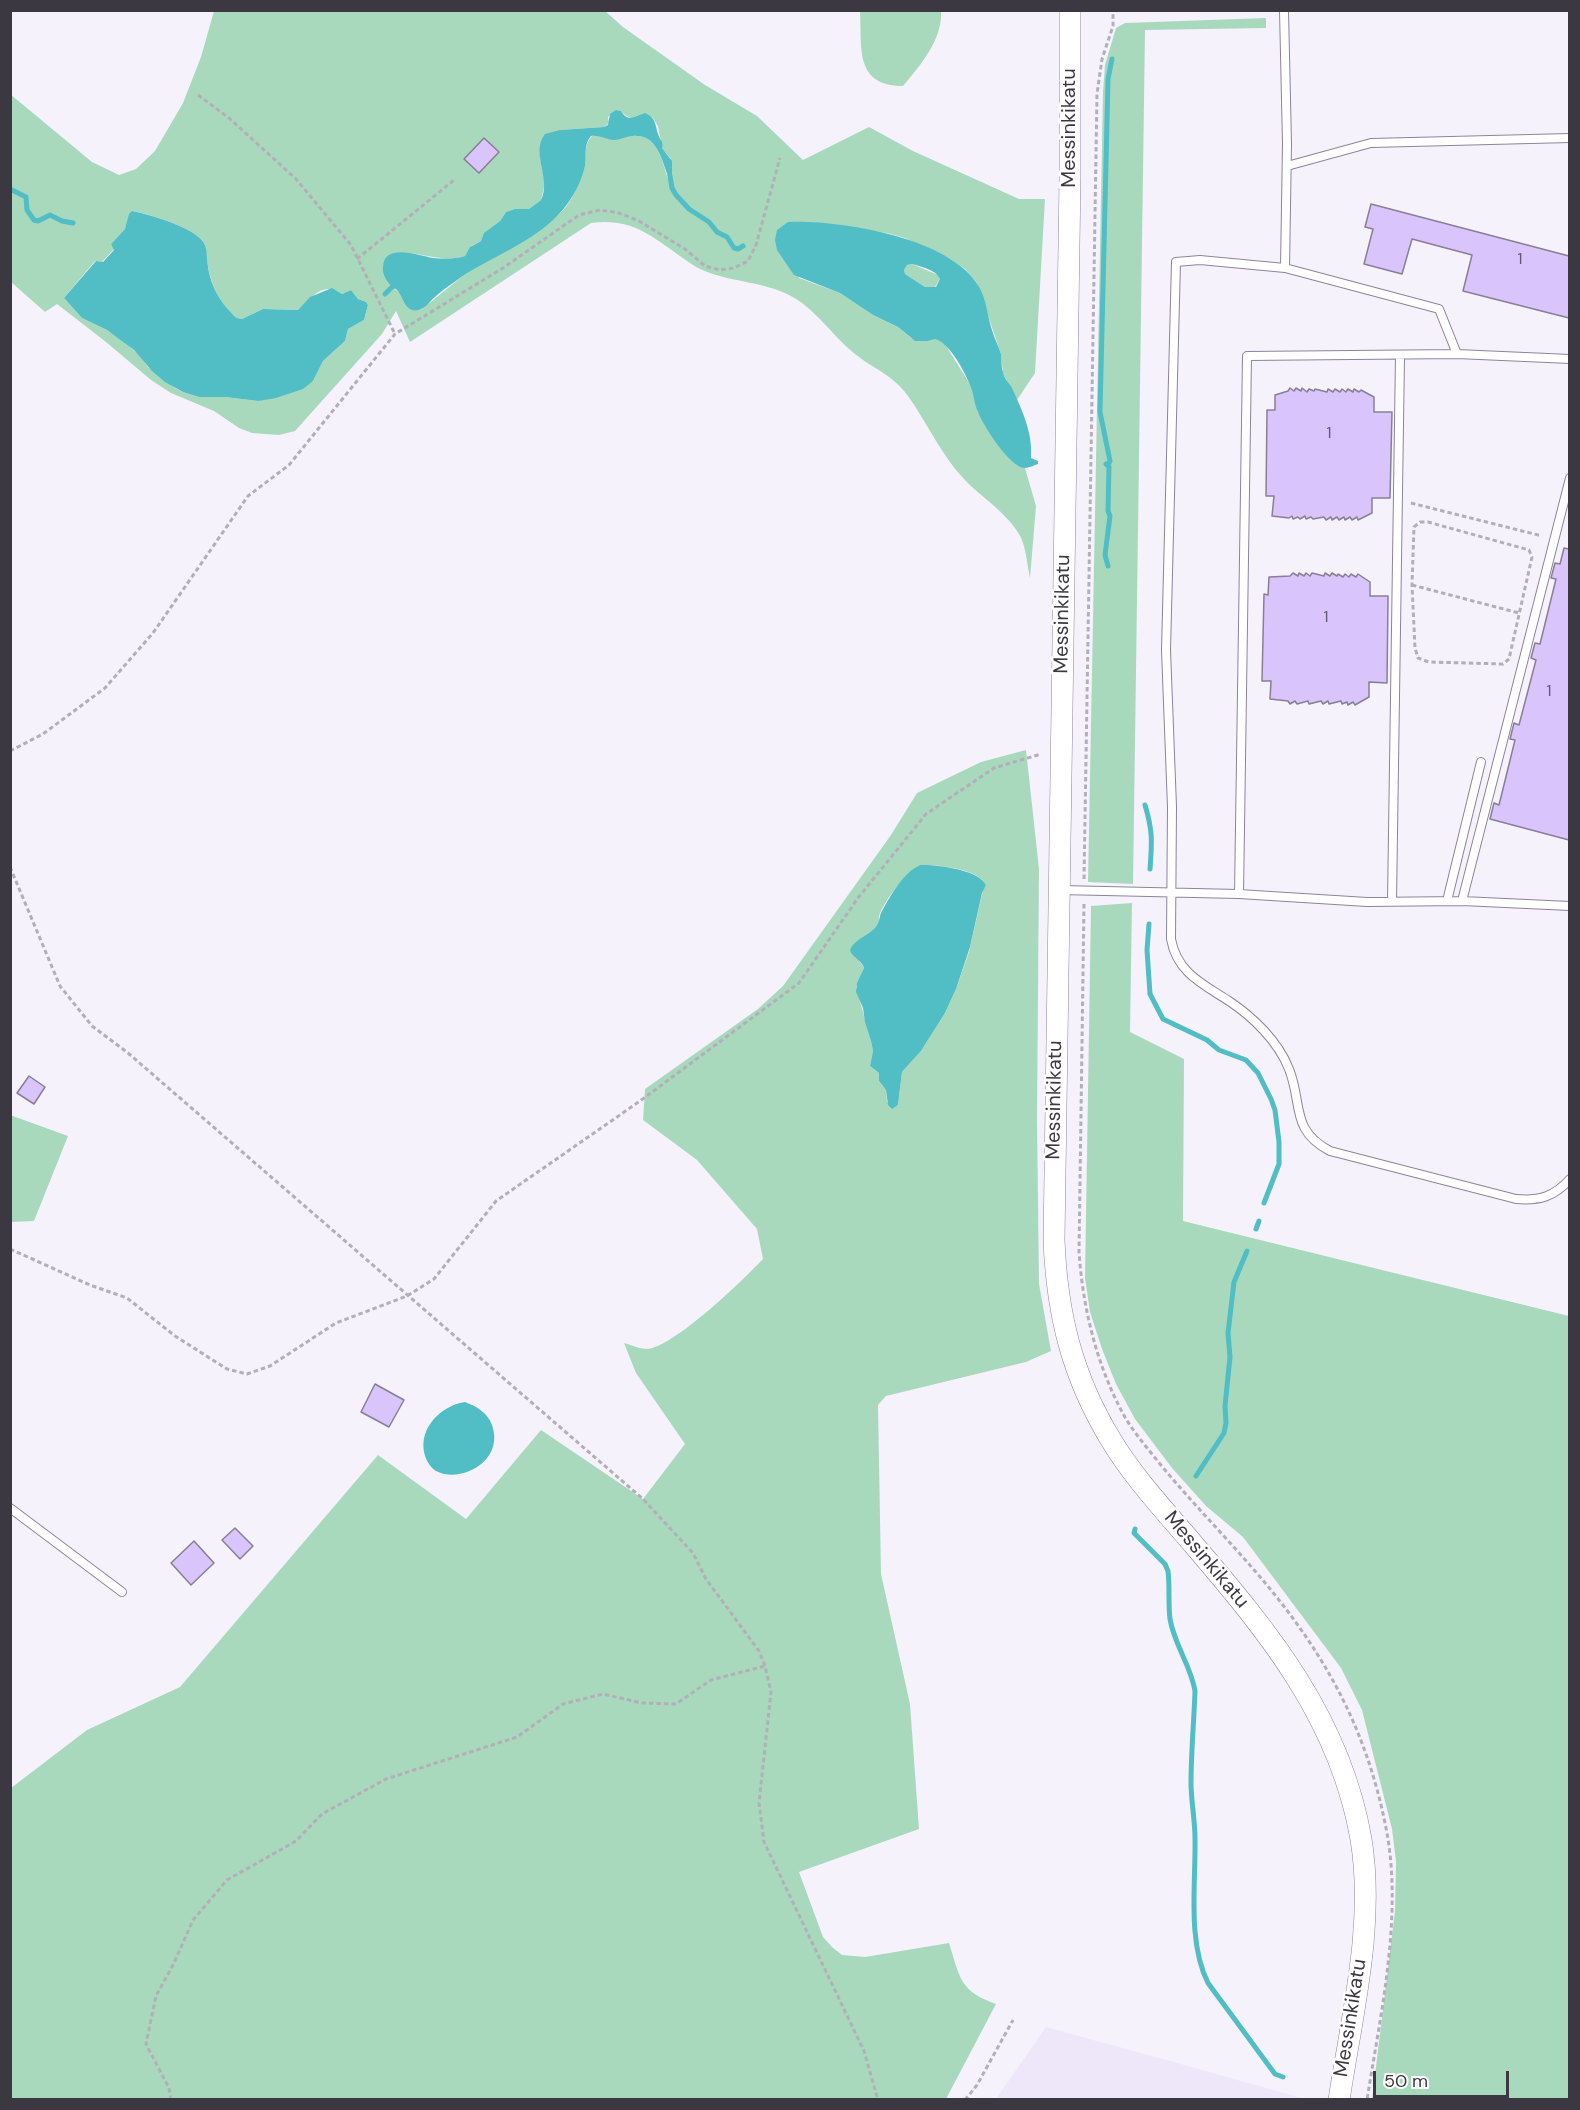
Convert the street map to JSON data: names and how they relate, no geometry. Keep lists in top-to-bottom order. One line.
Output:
{"streets":{"street":["Messinkikatu"]},"house_numbers":["1","1","1","1"],"scale_bar":"50 m"}
